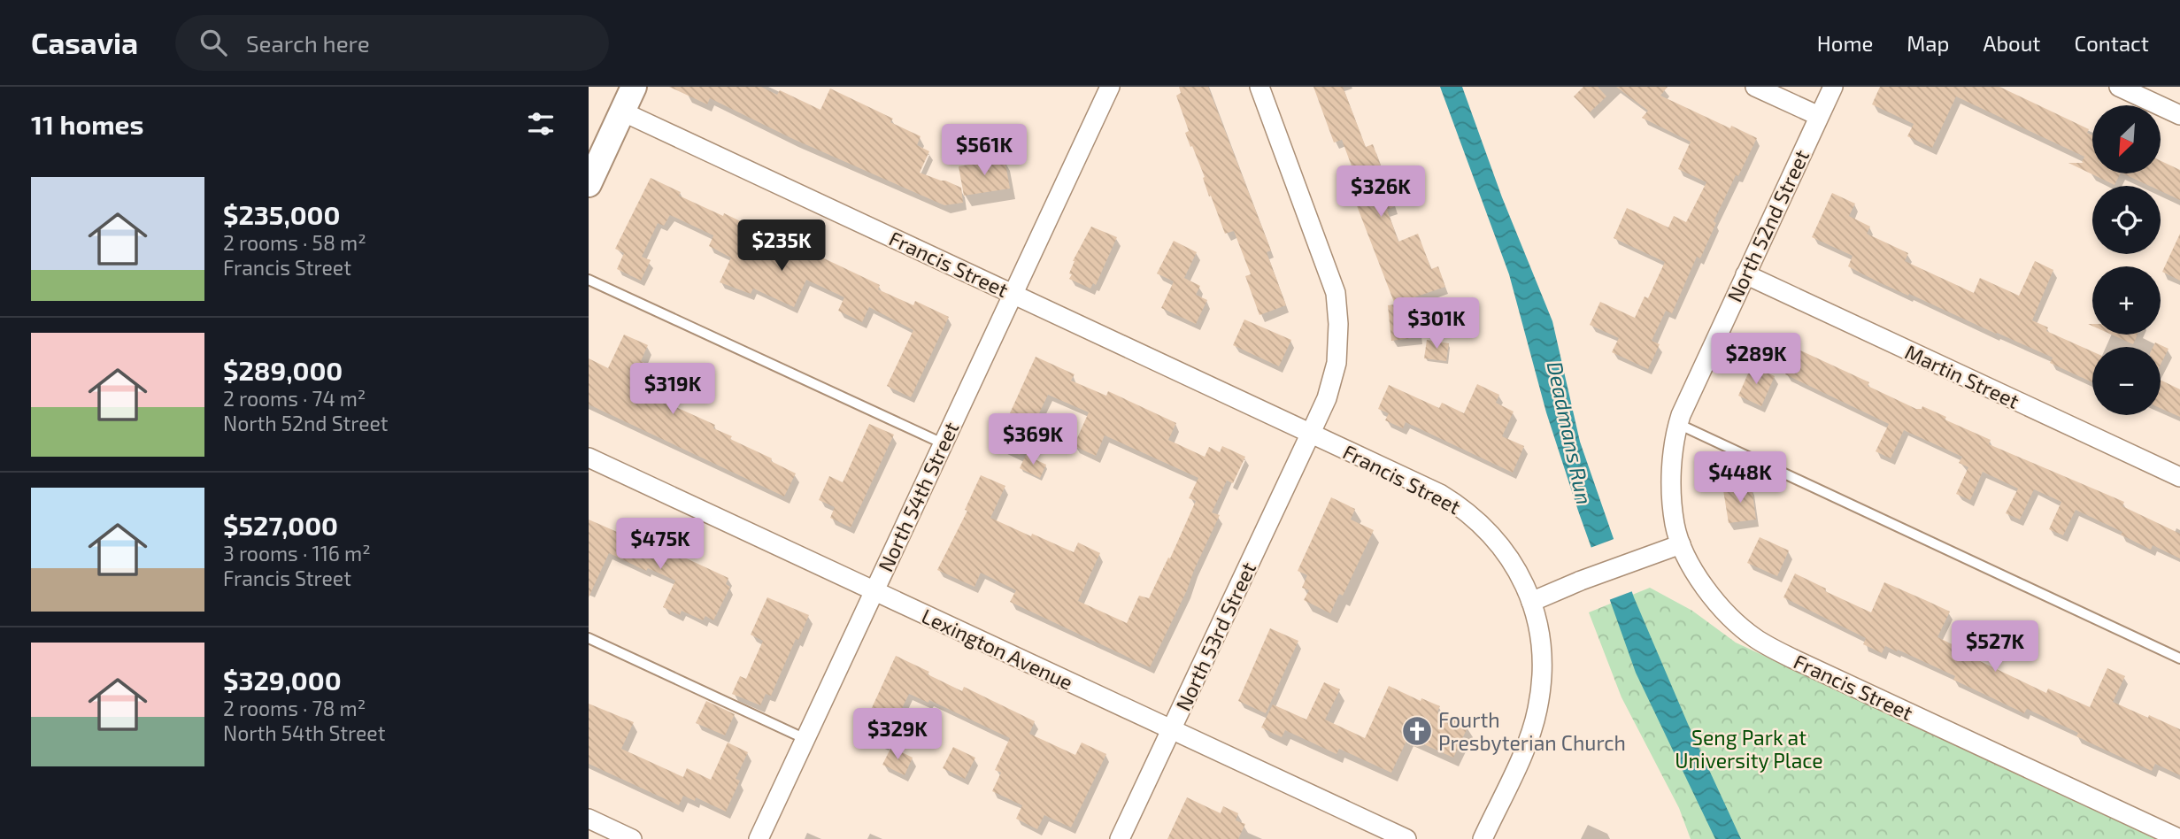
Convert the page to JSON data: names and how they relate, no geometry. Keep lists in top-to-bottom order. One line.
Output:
{"streets":{"street":["North 52nd Street","Francis Street","Martin Street","North 54th Street","North 53rd Street","Lexington Avenue"]},"crossings":[["North 52nd Street","Francis Street"],["North 52nd Street","Martin Street"],["Francis Street","North 54th Street"],["Francis Street","North 53rd Street"],["North 54th Street","Lexington Avenue"],["North 53rd Street","Lexington Avenue"]],"water":["Deadmans Run"],"parks":["Seng Park at University Place"],"places":{"church":["Fourth Presbyterian Church"]},"north":"bottom left","page":{"header":"Casavia","search":"Search here","nav":["Home","Map","About","Contact"],"heading":"11 homes","map_buttons":["+","−"],"price":["$561K","$326K","$235K","$301K","$289K","$319K","$369K","$448K","$475K","$527K","$329K"],"list":[{"name":"$235,000","note":"2 rooms · 58 m² · Francis Street"},{"name":"$289,000","note":"2 rooms · 74 m² · North 52nd Street"},{"name":"$527,000","note":"3 rooms · 116 m² · Francis Street"},{"name":"$329,000","note":"2 rooms · 78 m² · North 54th Street"}]}}
